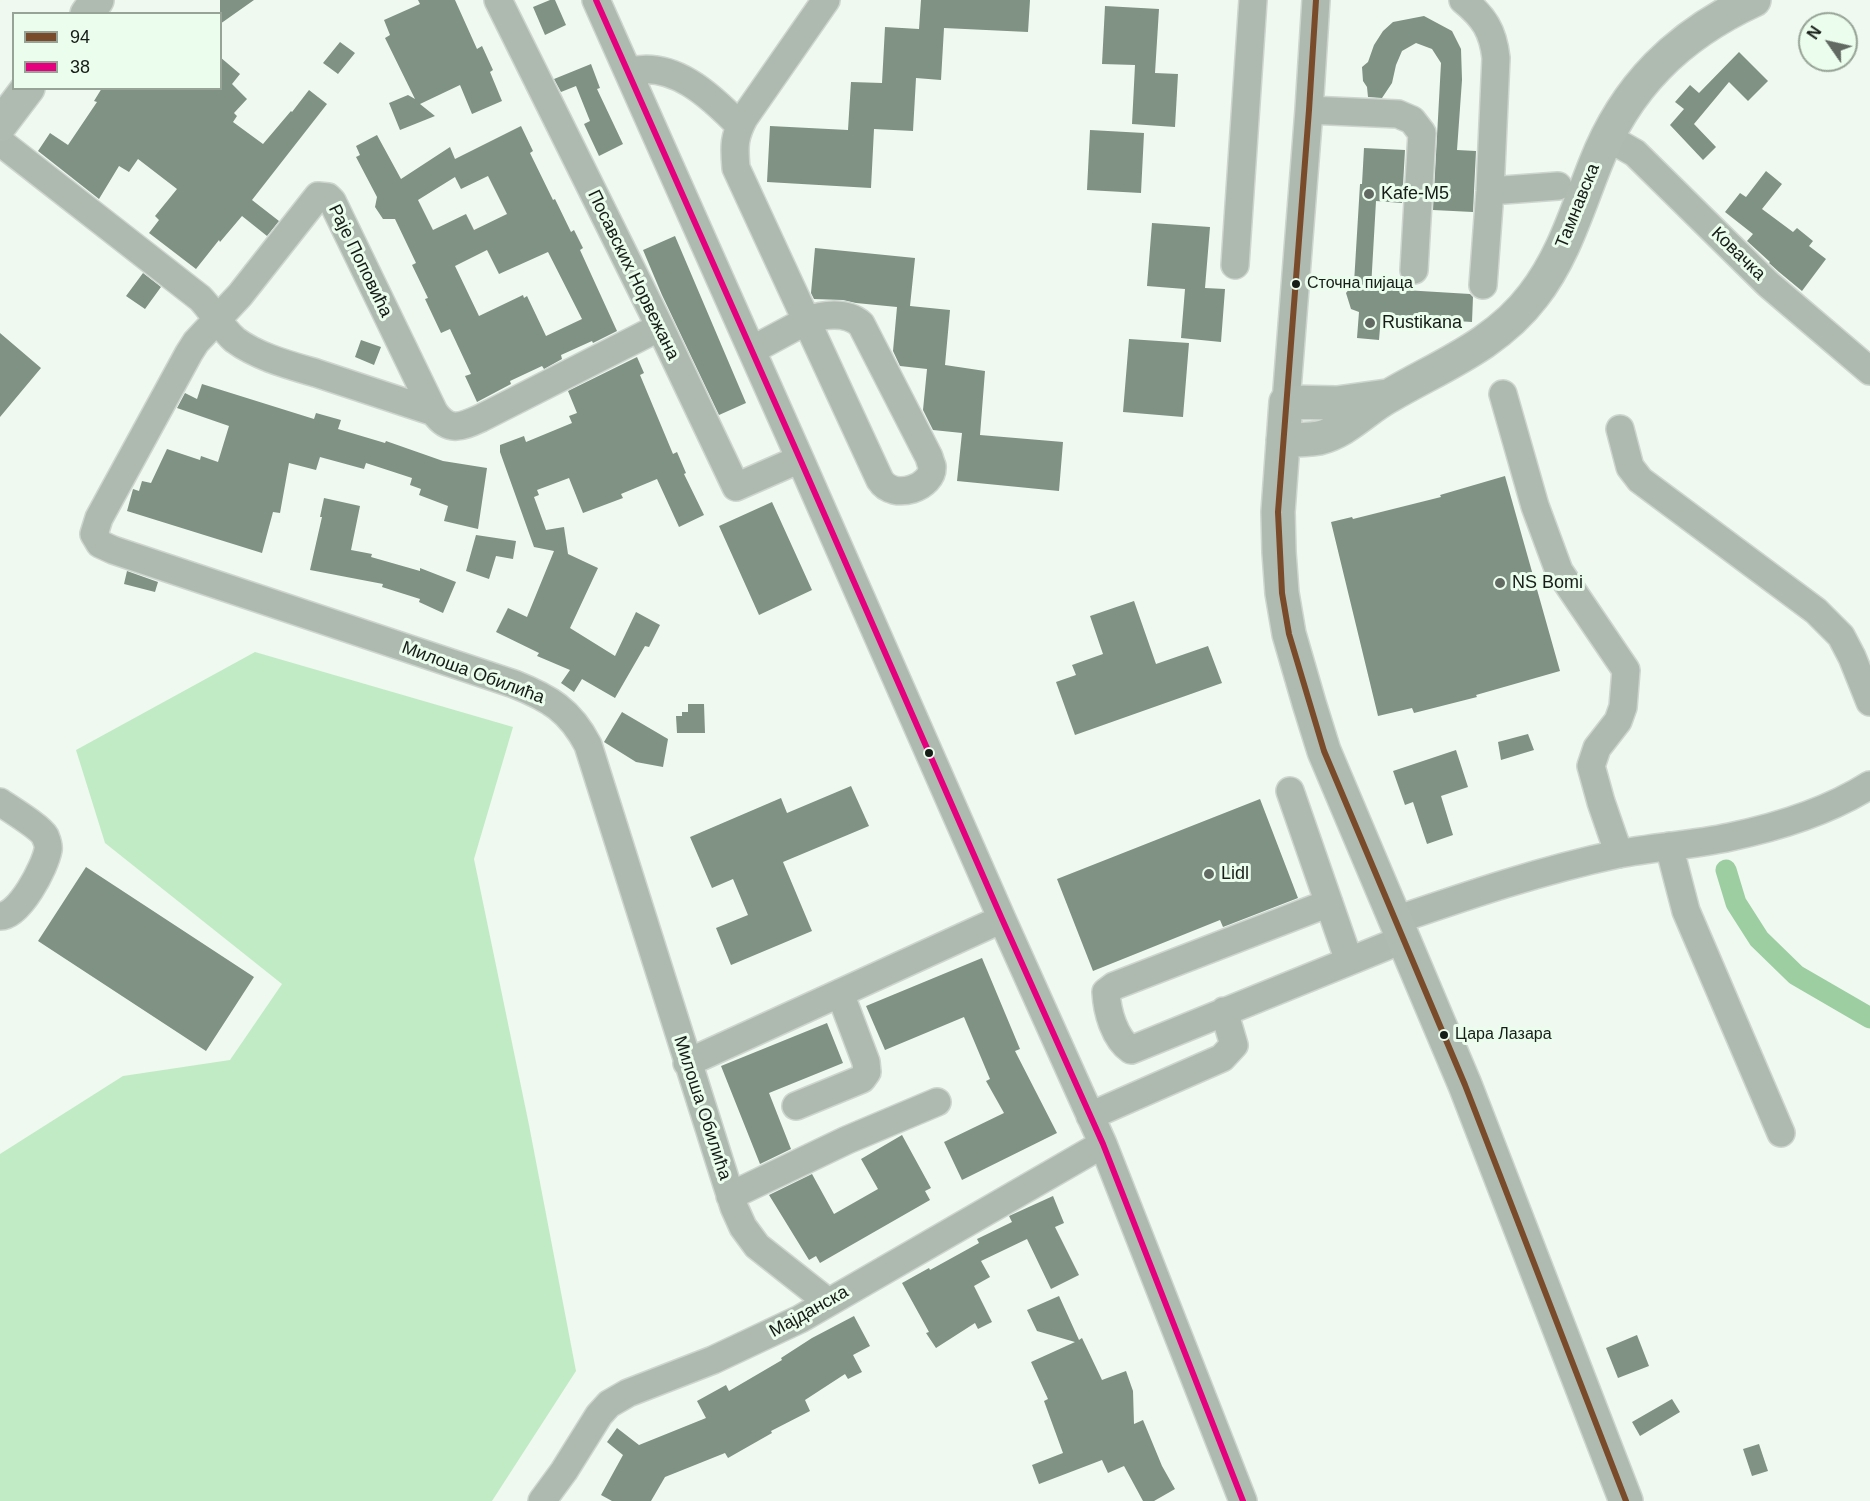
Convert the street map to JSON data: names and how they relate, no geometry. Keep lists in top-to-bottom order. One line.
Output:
{"streets":{"main road":["Тамнавска"],"street":["Ковачка","Раје Поповића","Посавских Норвежана","Милоша Обилића","Мајданска"]},"crossings":[["Тамнавска","Ковачка"],["Раје Поповића","Милоша Обилића"],["Милоша Обилића","Мајданска"]],"places":["Kafe-M5","Сточна пијаца","Rustikana","NS Bomi","Lidl","Цара Лазара"],"lines":["transit line 94","transit line 38"],"legend":["94","38"],"north":"top left"}
